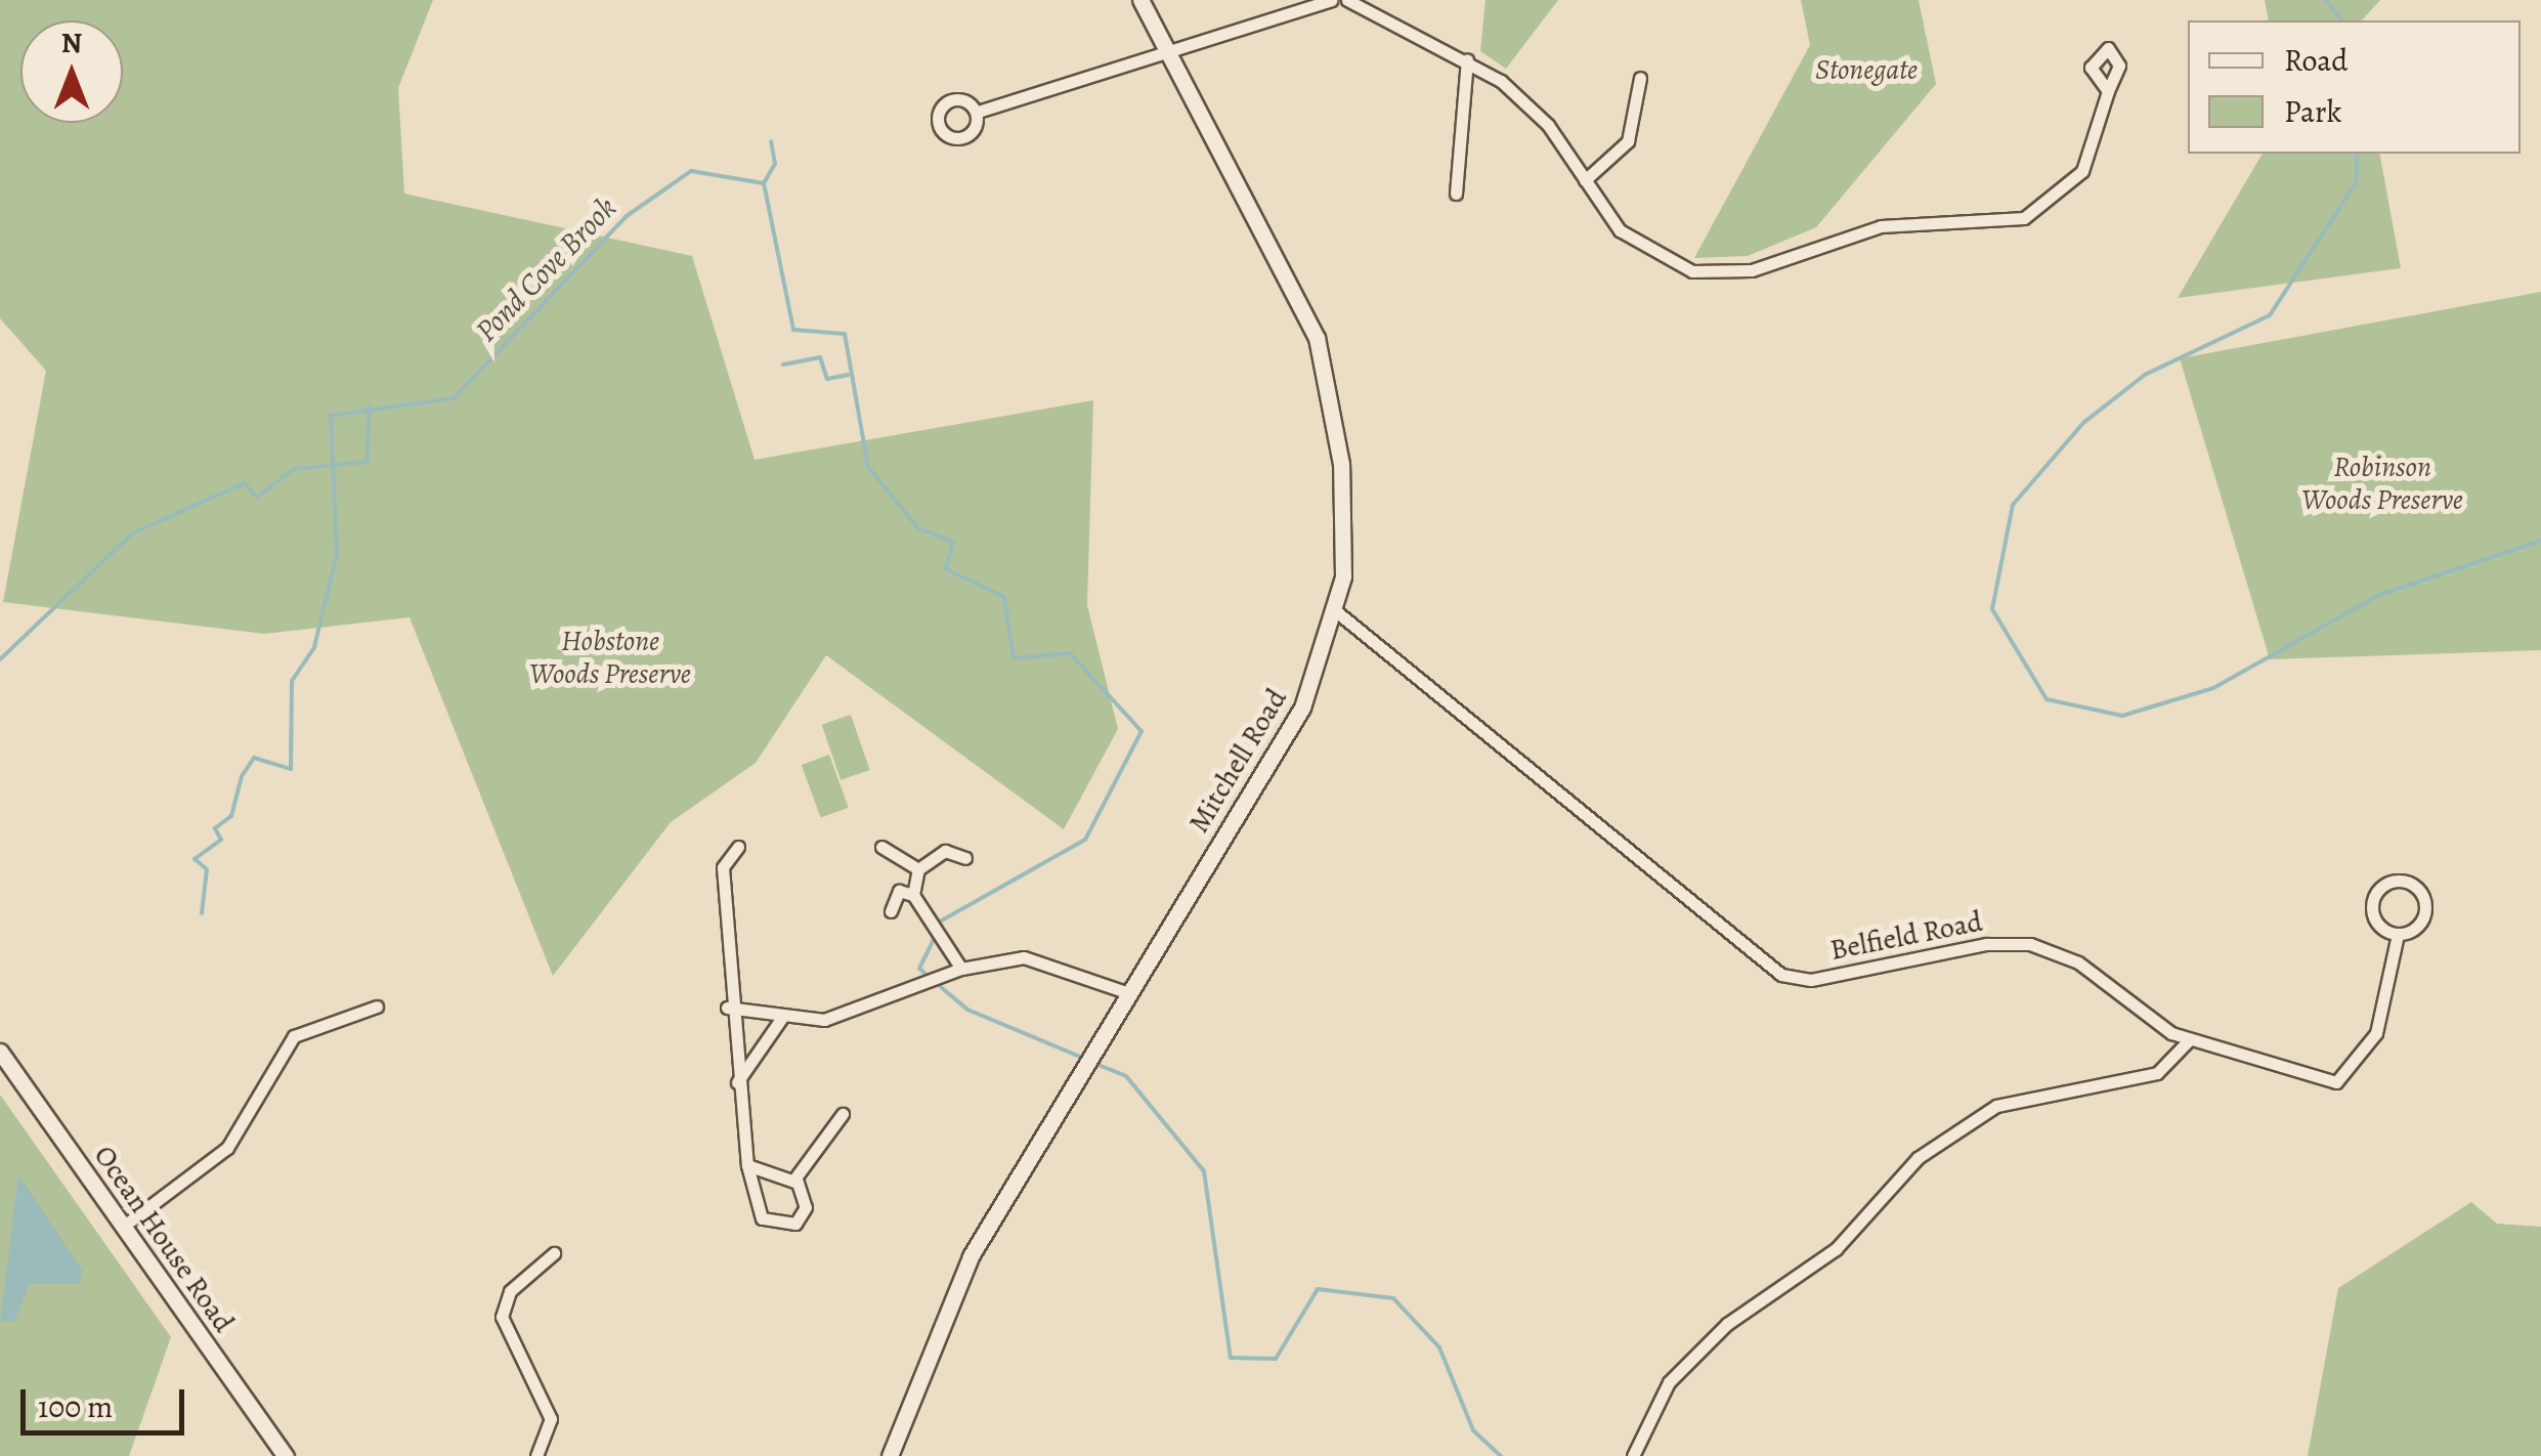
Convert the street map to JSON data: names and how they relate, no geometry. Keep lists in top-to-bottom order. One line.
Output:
{"streets":{"street":["Mitchell Road","Belfield Road","Ocean House Road"]},"crossings":[["Mitchell Road","Belfield Road"]],"water":["Pond Cove Brook"],"parks":["Stonegate","Robinson Woods Preserve","Hobstone Woods Preserve"],"legend":["Road","Park"],"scale_bar":"100 m","north":"top"}
